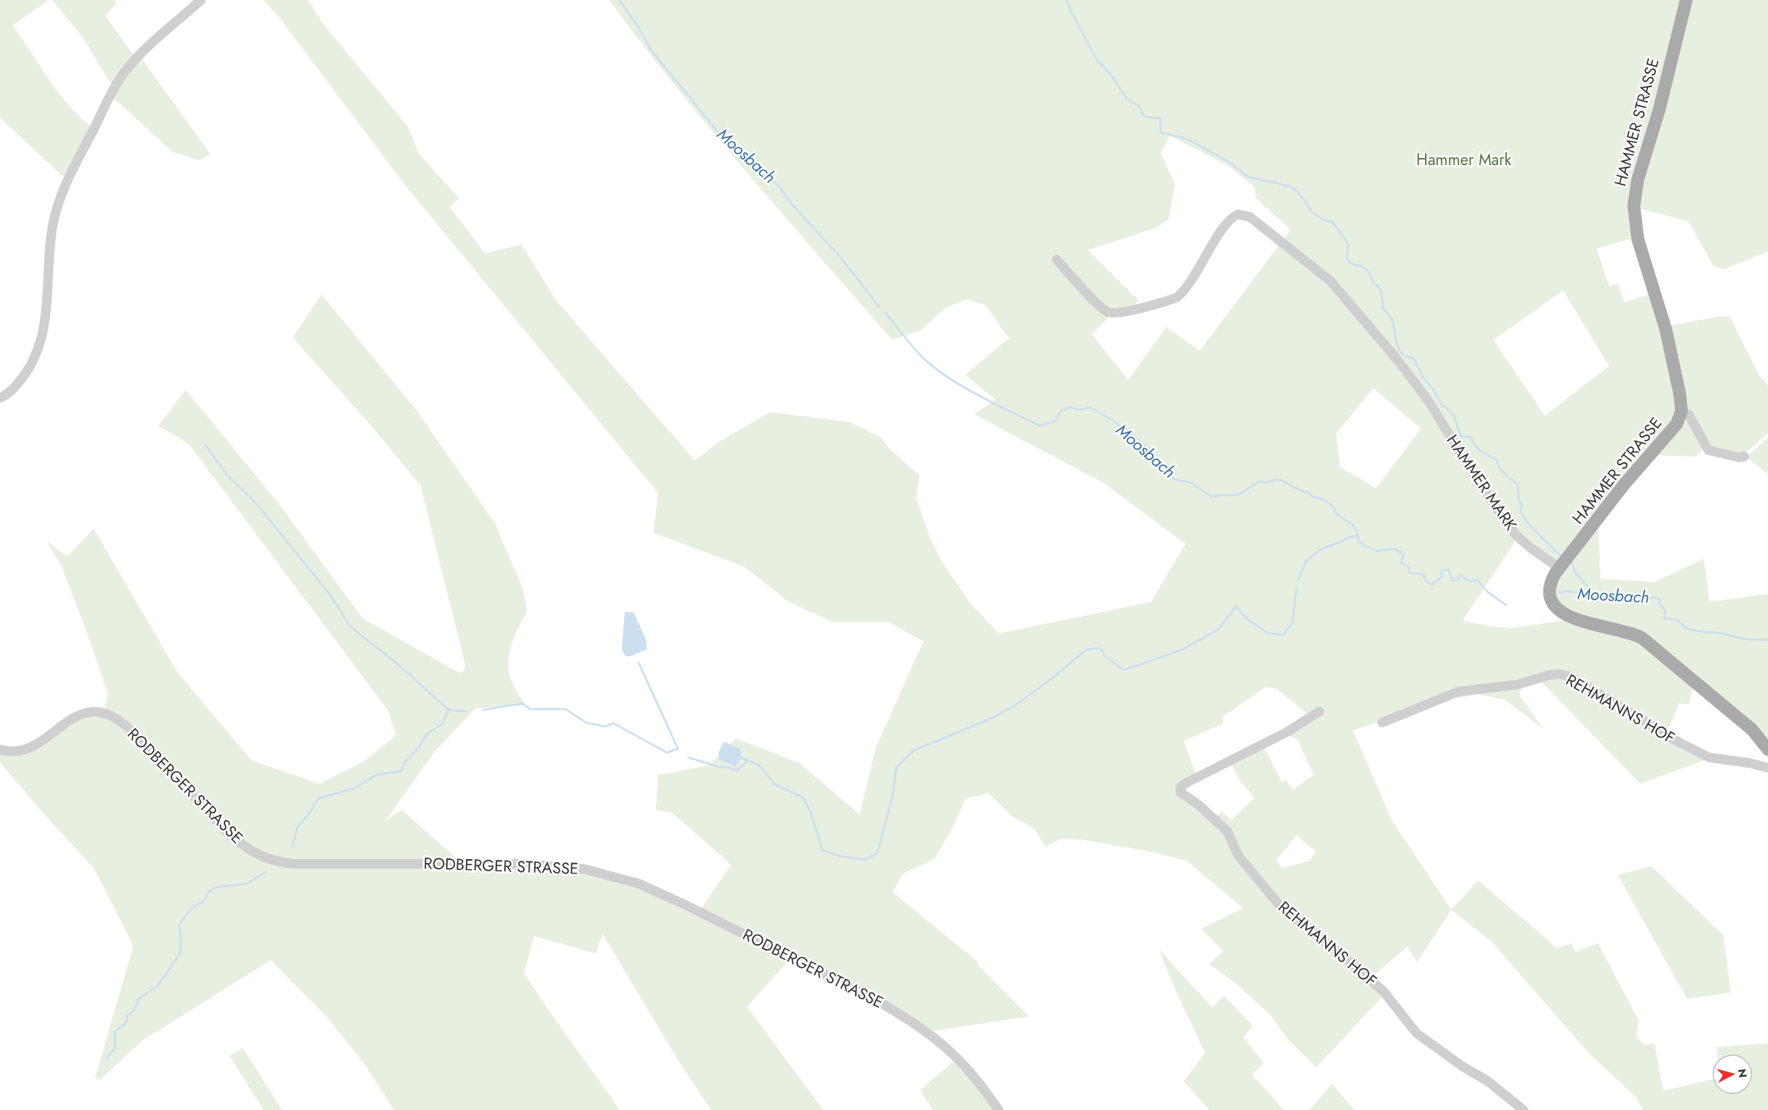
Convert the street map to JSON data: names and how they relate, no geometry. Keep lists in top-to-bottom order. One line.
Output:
{"streets":{"main road":["HAMMER STRASSE"],"street":["HAMMER MARK","REHMANNS HOF","RODBERGER STRASSE"]},"crossings":[["HAMMER STRASSE","HAMMER MARK"]],"water":["Moosbach"],"parks":["Hammer Mark"],"north":"right"}
